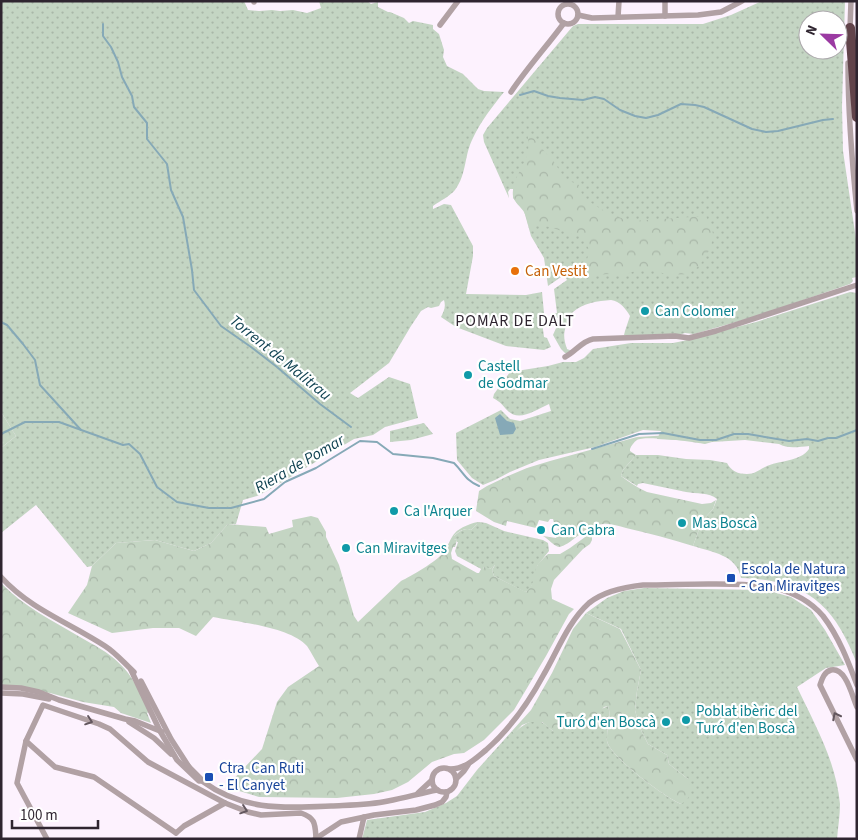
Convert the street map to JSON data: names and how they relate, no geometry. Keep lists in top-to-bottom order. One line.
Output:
{"districts":["POMAR DE DALT"],"water":["Torrent de Malitrau","Riera de Pomar"],"places":{"other":["Can Vestit","Can Colomer","Castell de Godmar","Ca l'Arquer","Mas Boscà","Can Cabra","Can Miravitges","Poblat ibèric del Turó d'en Boscà","Turó d'en Boscà"],"transit":["Escola de Natura - Can Miravitges","Ctra. Can Ruti - El Canyet"]},"scale_bar":"100 m","north":"top left"}
